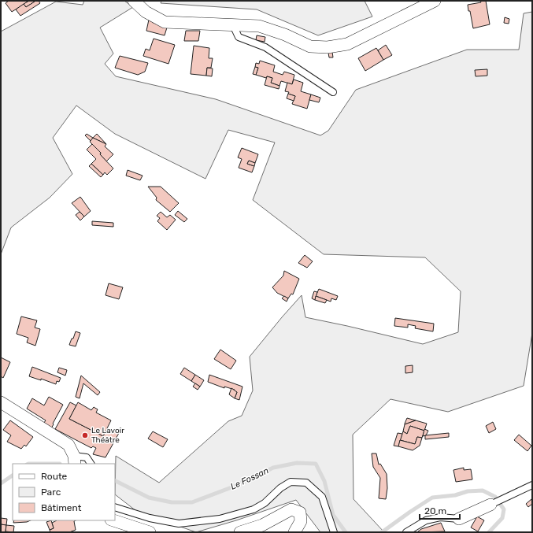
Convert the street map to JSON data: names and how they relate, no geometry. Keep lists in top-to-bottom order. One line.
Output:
{"water":["Le Fossan"],"places":["Le Lavoir Théâtre"],"legend":["Route","Parc","Bâtiment"],"scale_bar":"20 m"}
